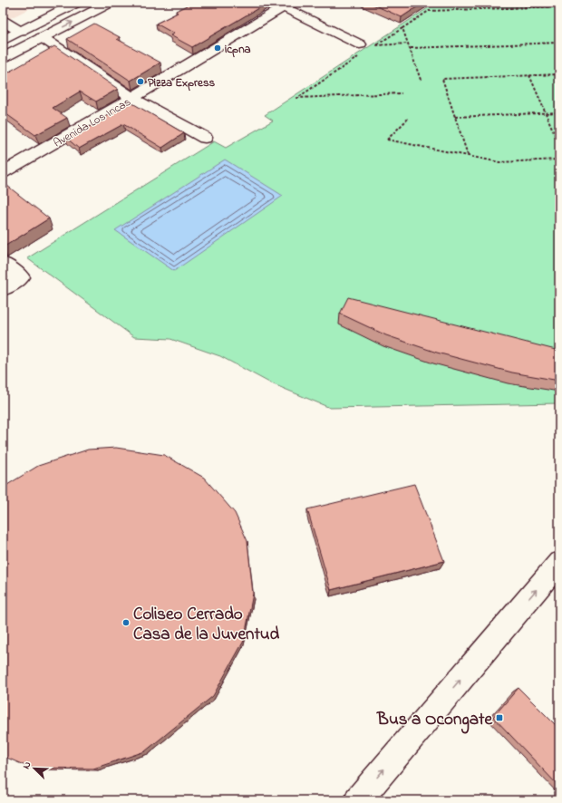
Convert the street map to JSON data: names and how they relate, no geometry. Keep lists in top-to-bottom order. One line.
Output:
{"streets":{"main road":["Avenida Los Incas"]},"places":{"other":["icpna","Pizza Express","Coliseo Cerrado Casa de la Juventud"],"transit":["Bus a Ocongate"]},"north":"top left"}
